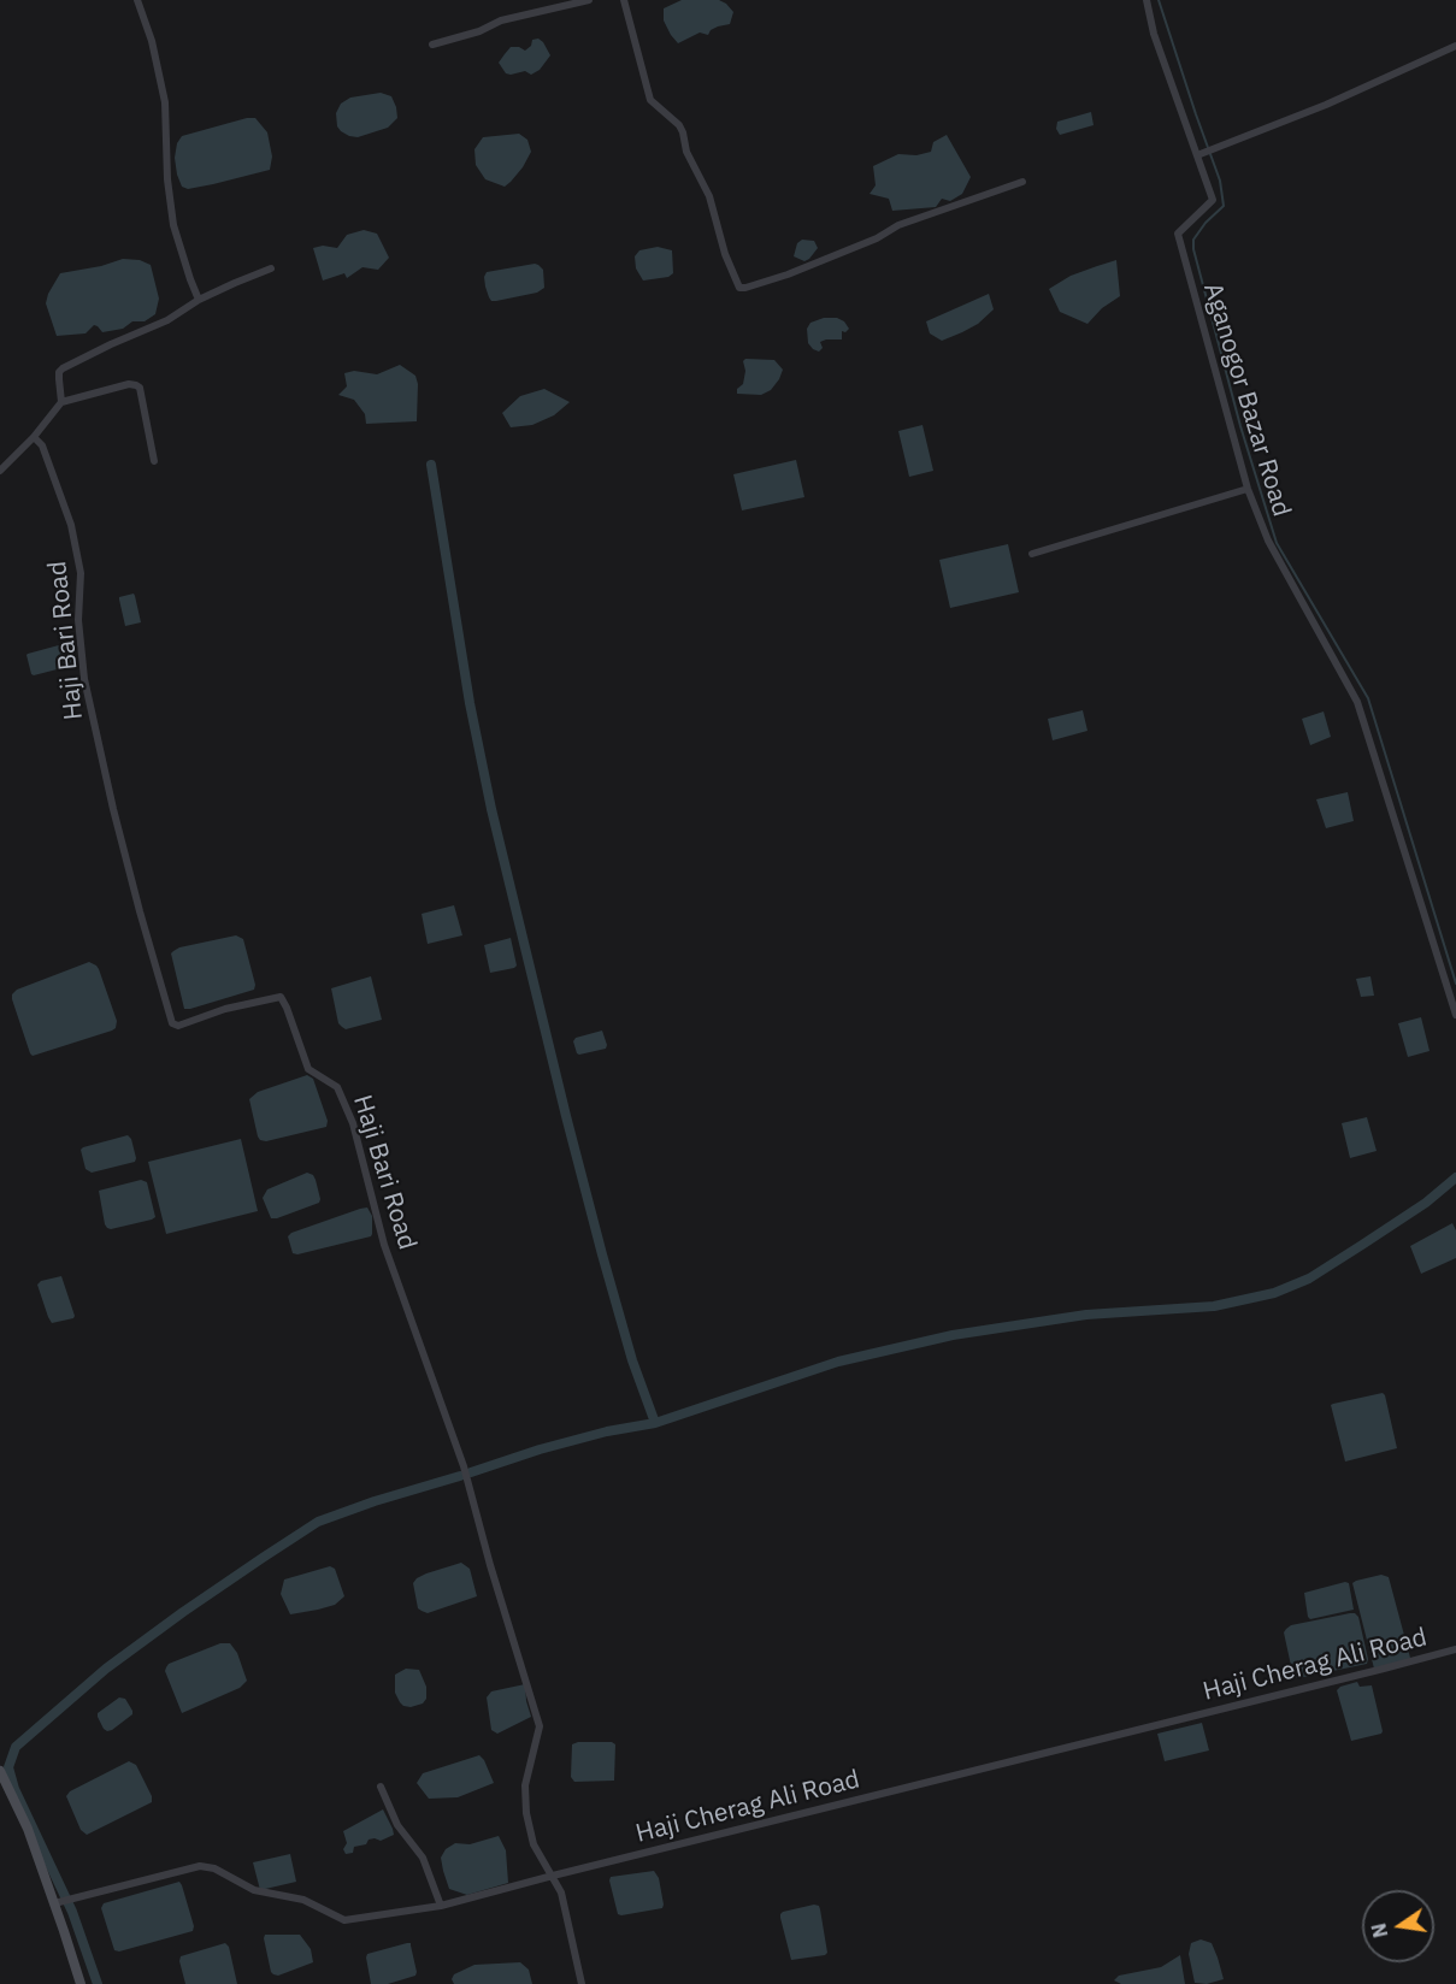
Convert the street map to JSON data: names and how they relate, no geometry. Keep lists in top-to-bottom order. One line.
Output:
{"streets":{"street":["Aganogor Bazar Road","Haji Bari Road","Haji Cherag Ali Road"]},"crossings":[["Haji Bari Road","Haji Cherag Ali Road"]],"north":"left"}
